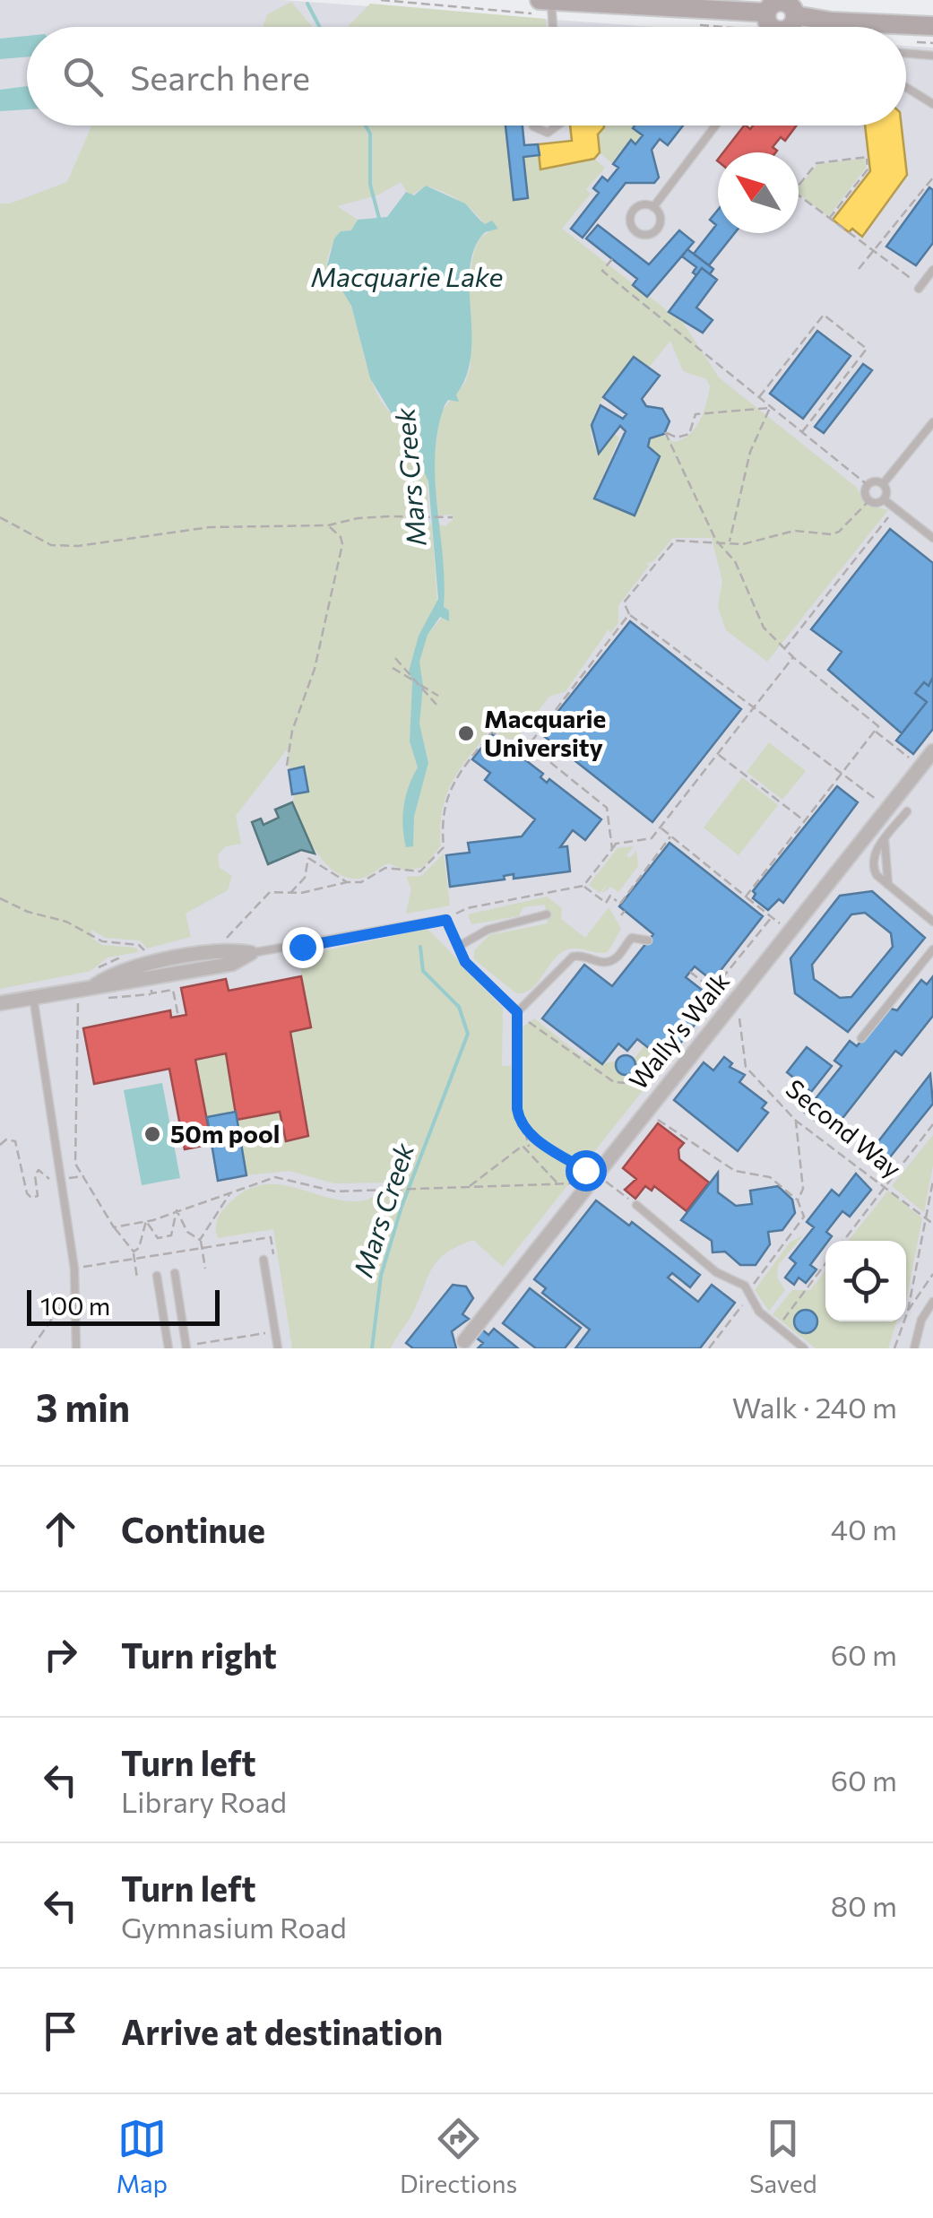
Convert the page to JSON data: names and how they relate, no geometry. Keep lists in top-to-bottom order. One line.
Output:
{"streets":{"street":["Wally's Walk"],"path":["Second Way"]},"crossings":[["Wally's Walk","Second Way"]],"water":["Macquarie Lake","Mars Creek"],"places":["Macquarie University","50m pool"],"scale_bar":"100 m","north":"top left","page":{"search":"Search here","scale":"100 m","heading":["3 min","Walk · 240 m"],"list":[["Continue","40 m"],["Turn right","60 m"],["Turn left","Library Road","60 m"],["Turn left","Gymnasium Road","80 m"],"Arrive at destination"],"nav":["Map","Directions","Saved"]}}
